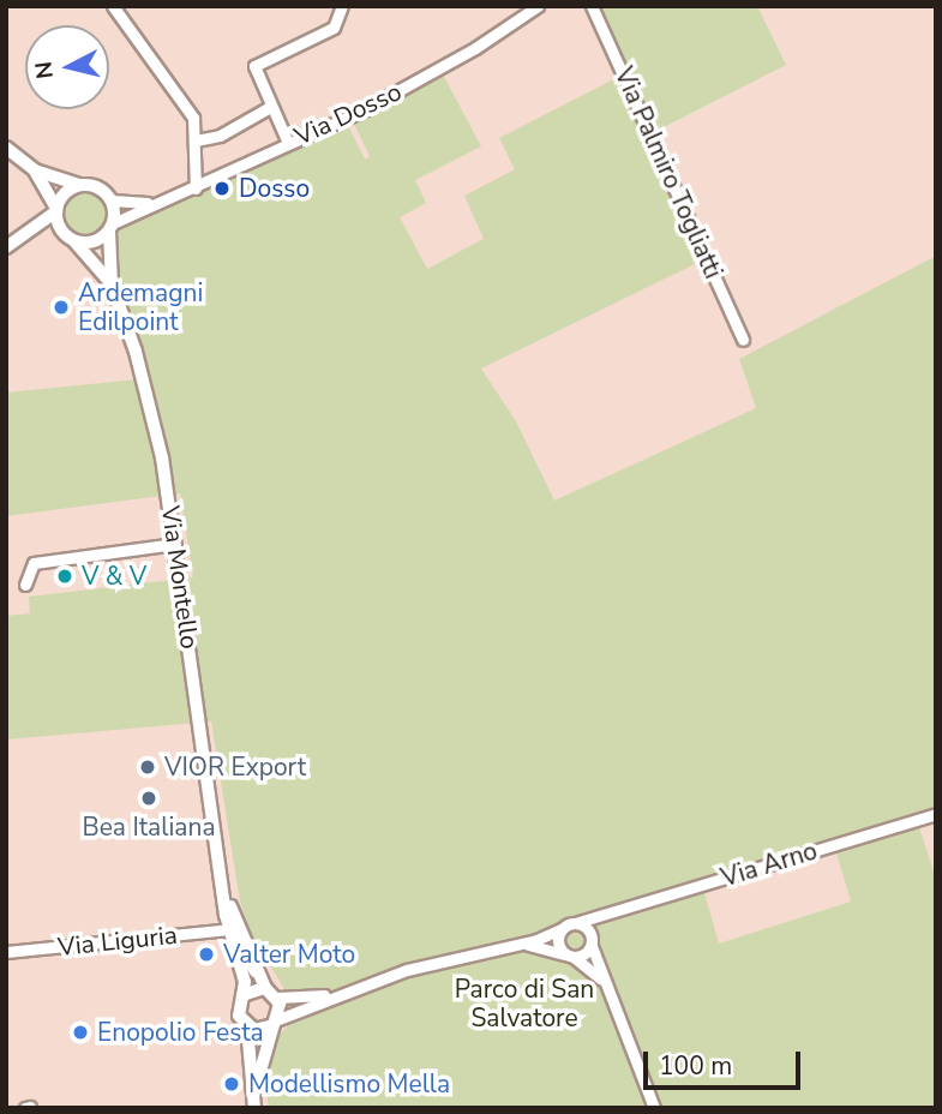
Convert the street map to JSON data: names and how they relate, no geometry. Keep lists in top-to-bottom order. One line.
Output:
{"streets":{"street":["Via Dosso","Via Palmiro Togliatti","Via Montello","Via Arno","Via Liguria"]},"crossings":[["Via Dosso","Via Montello"],["Via Montello","Via Liguria"]],"parks":["Parco di San Salvatore"],"places":["Dosso","Ardemagni Edilpoint","V & V","VIOR Export","Bea Italiana","Valter Moto","Enopolio Festa","Modellismo Mella"],"scale_bar":"100 m","north":"left"}
